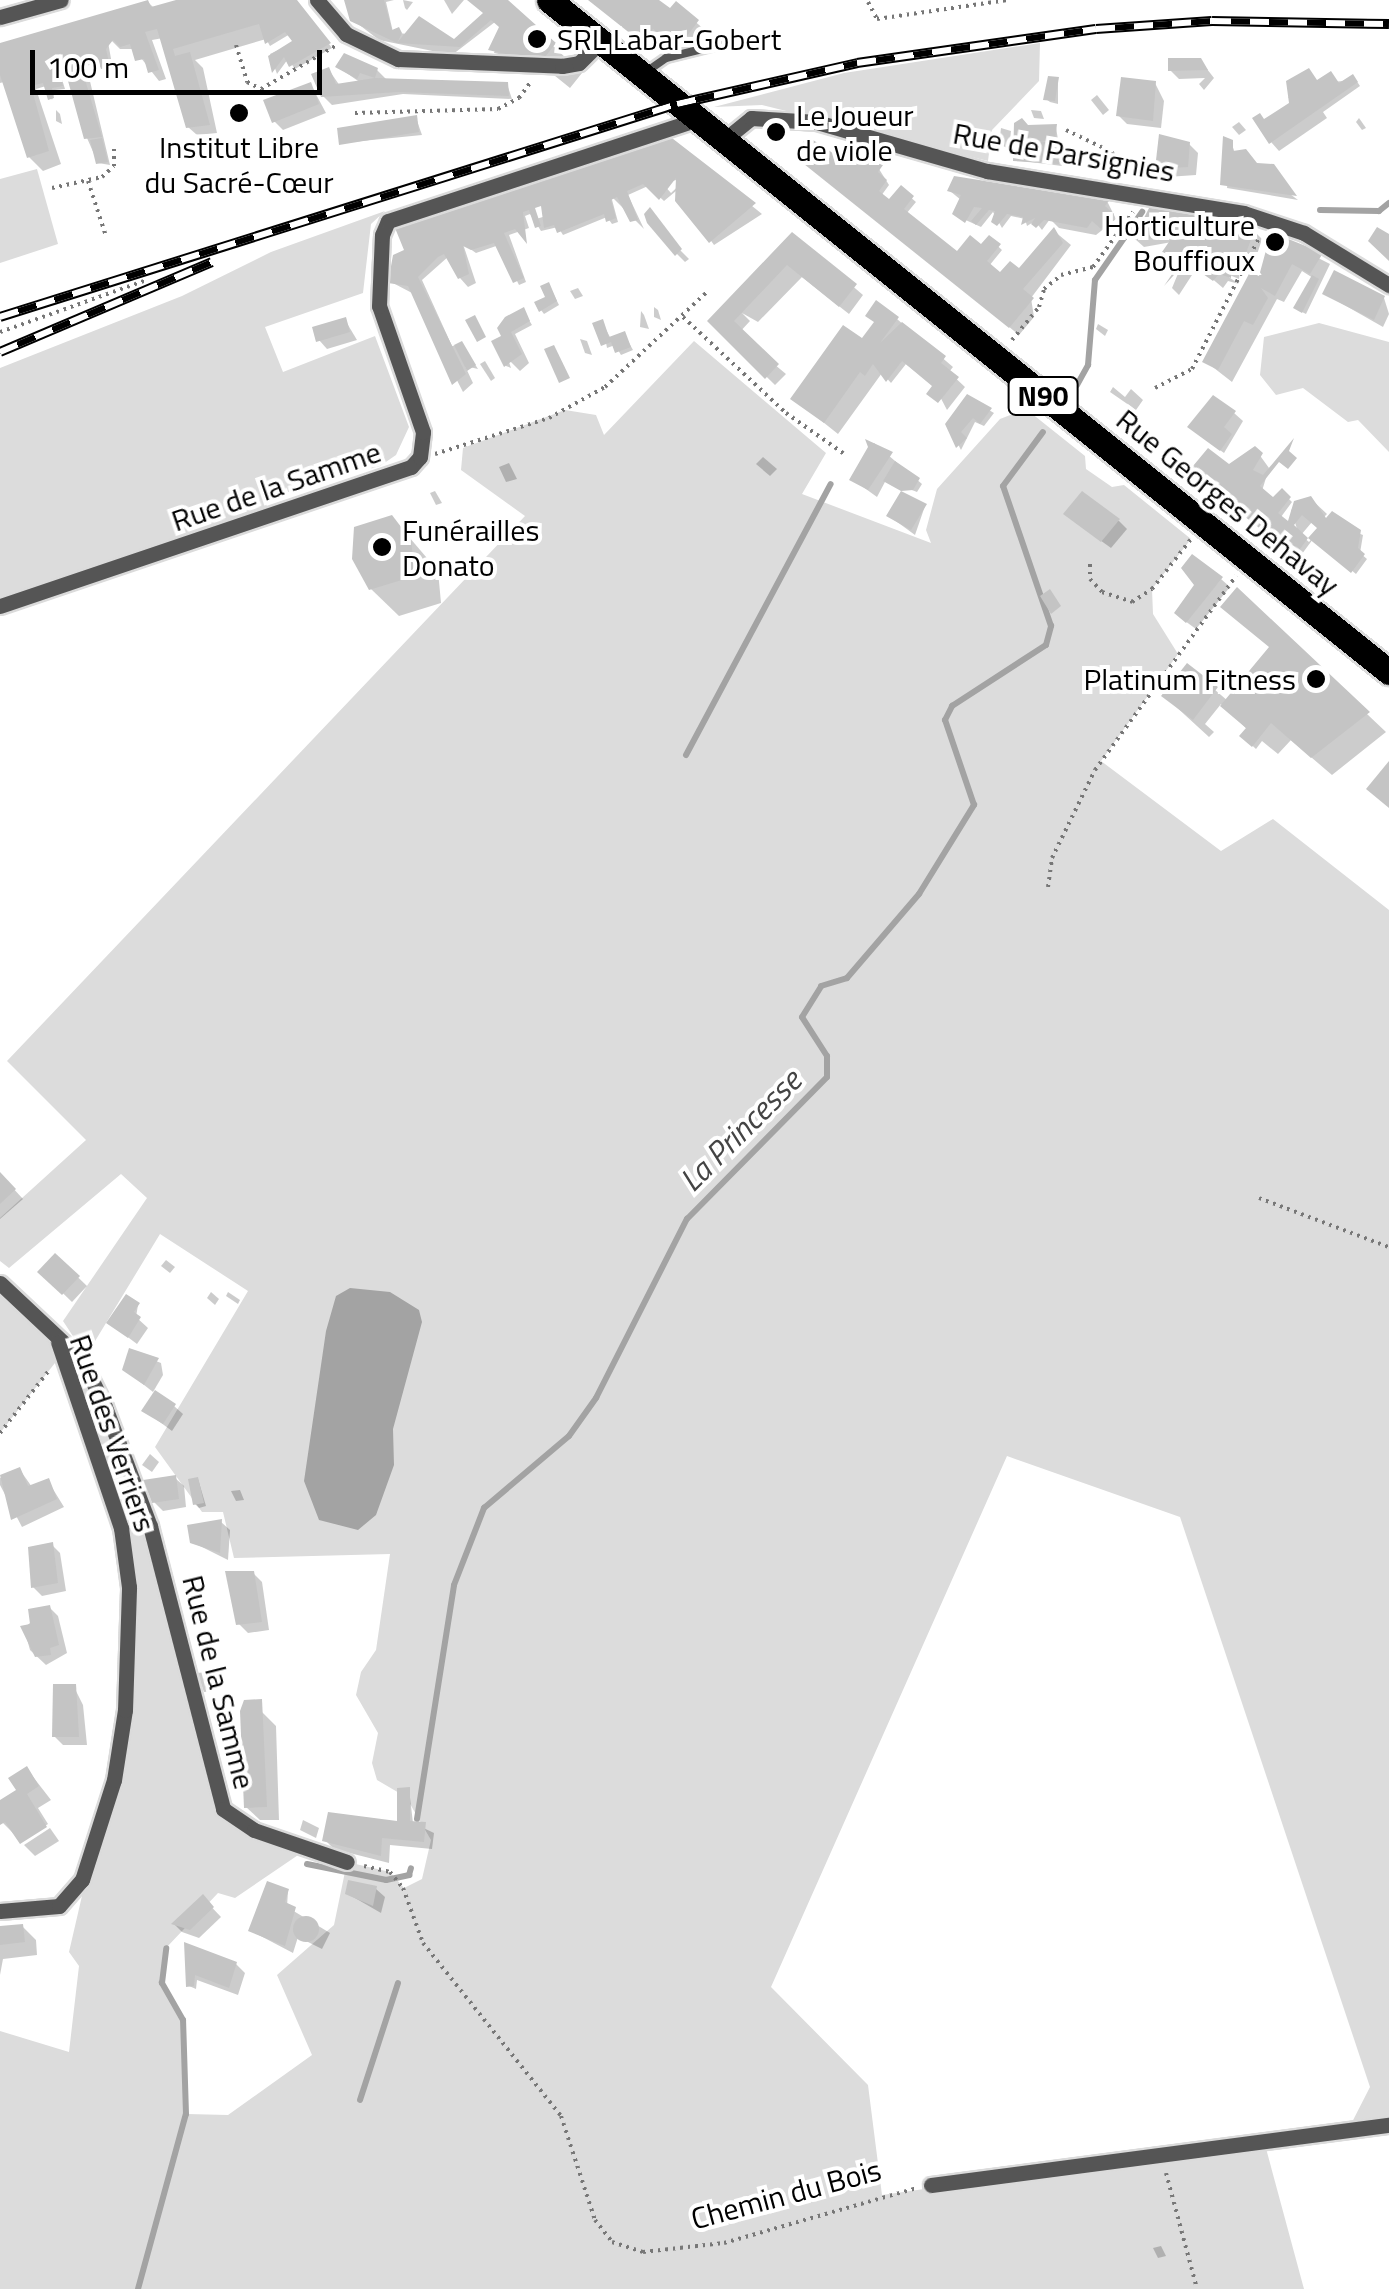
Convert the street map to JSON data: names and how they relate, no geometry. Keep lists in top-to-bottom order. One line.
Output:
{"streets":{"main road":["N90","Rue Georges Dehavay"],"street":["Rue de Parsignies","Rue de la Samme","Rue des Verriers"],"path":["Chemin du Bois"]},"crossings":[["Rue de Parsignies","Rue Georges Dehavay"],["N90","Rue de la Samme"],["N90","Rue Georges Dehavay"],["Rue de la Samme","Rue Georges Dehavay"],["Rue de la Samme","Rue des Verriers"],["Rue de la Samme","Chemin du Bois"]],"water":["La Princesse"],"places":["SRL Labar-Gobert","Institut Libre du Sacré-Cœur","Le Joueur de viole","Horticulture Bouffioux","Funérailles Donato","Platinum Fitness"],"scale_bar":"100 m"}
